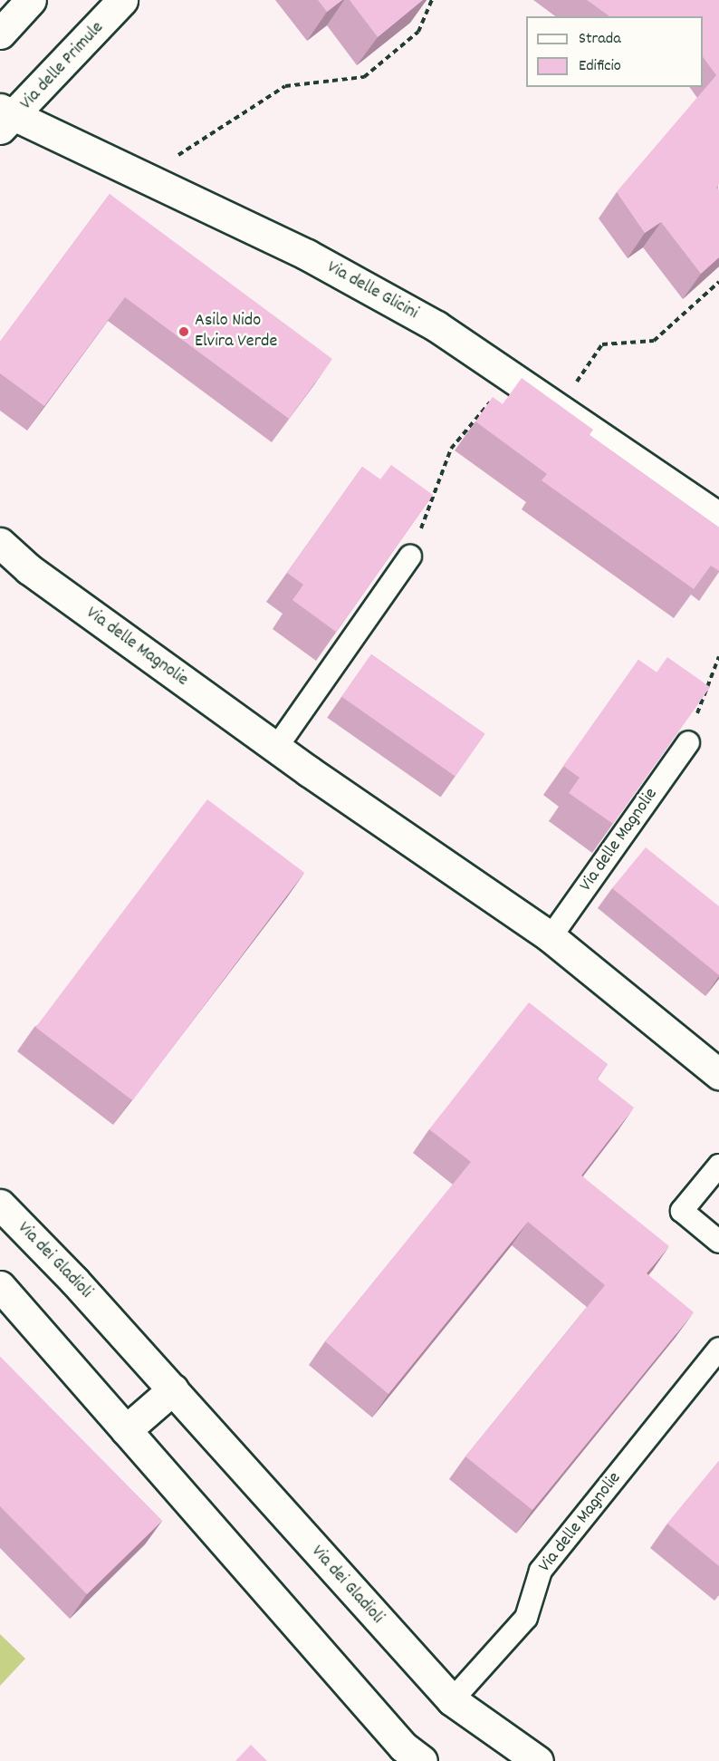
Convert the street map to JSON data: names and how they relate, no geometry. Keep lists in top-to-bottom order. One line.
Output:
{"streets":{"street":["Via delle Primule","Via delle Glicini","Via delle Magnolie","Via dei Gladioli"]},"crossings":[["Via delle Primule","Via delle Glicini"],["Via delle Magnolie","Via dei Gladioli"]],"places":["Asilo Nido Elvira Verde"],"legend":["Strada","Edificio"]}
